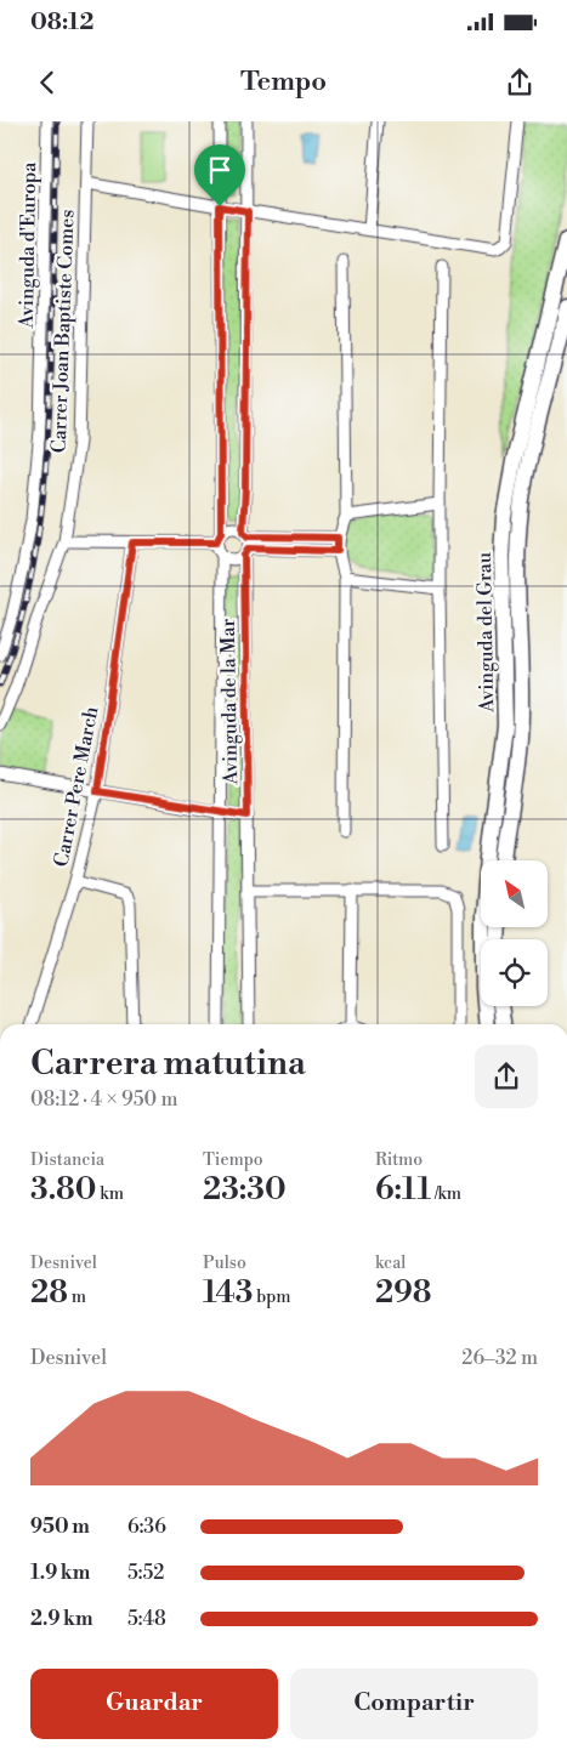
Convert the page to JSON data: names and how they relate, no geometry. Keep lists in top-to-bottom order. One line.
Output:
{"streets":{"main road":["Avinguda del Grau"],"street":["Avinguda d'Europa","Carrer Joan Baptiste Comes","Avinguda de la Mar","Carrer Pere March"]},"north":"top left","page":{"status":"08:12","header":"Tempo","heading":["Carrera matutina","08:12 · 4 × 950 m"],"stats":[["Distancia","3.80 km"],["Tiempo","23:30"],["Ritmo","6:11 /km"],["Desnivel","28 m"],["Pulso","143 bpm"],["kcal","298"]],"chart":["Desnivel","26–32 m"],"list":[{"name":"950 m","note":"6:36"},{"name":"1.9 km","note":"5:52"},{"name":"2.9 km","note":"5:48"}],"buttons":["Guardar","Compartir"]}}
